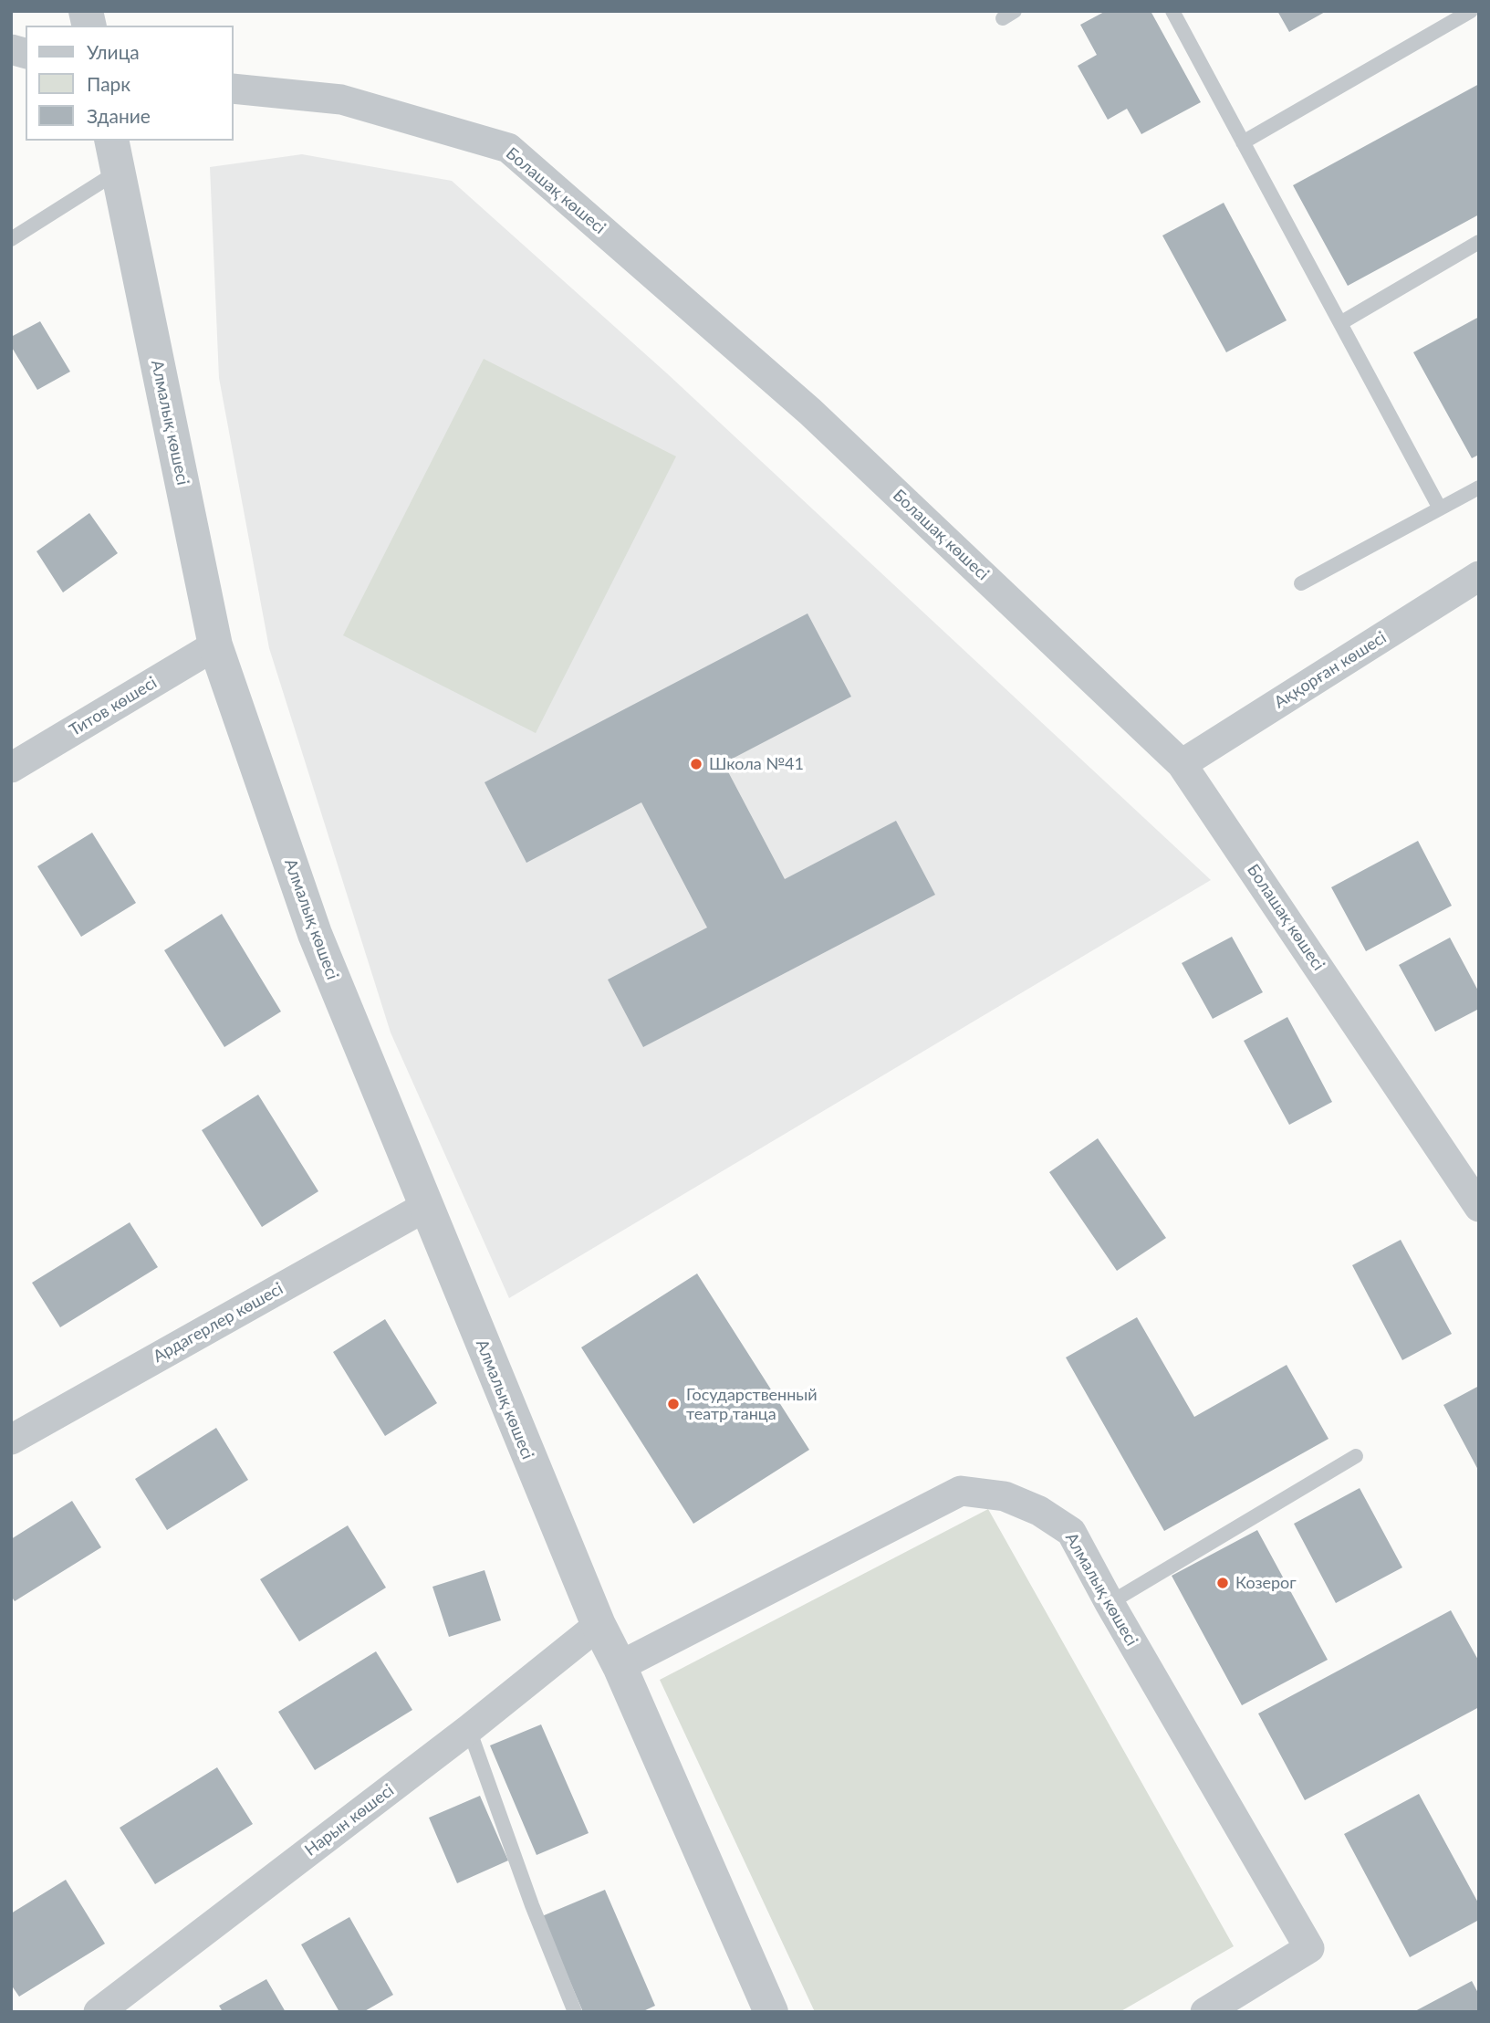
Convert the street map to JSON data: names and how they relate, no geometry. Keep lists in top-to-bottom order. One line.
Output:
{"streets":{"street":["Болашақ көшесі","Алмалық көшесі","Аққорған көшесі","Титов көшесі","Ардагерлер көшесі","Нарын көшесі"]},"crossings":[["Болашақ көшесі","Аққорған көшесі"],["Алмалық көшесі","Титов көшесі"],["Алмалық көшесі","Ардагерлер көшесі"],["Алмалық көшесі","Нарын көшесі"]],"places":["Школа №41","Государственный театр танца","Козерог"],"legend":["Улица","Парк","Здание"]}
